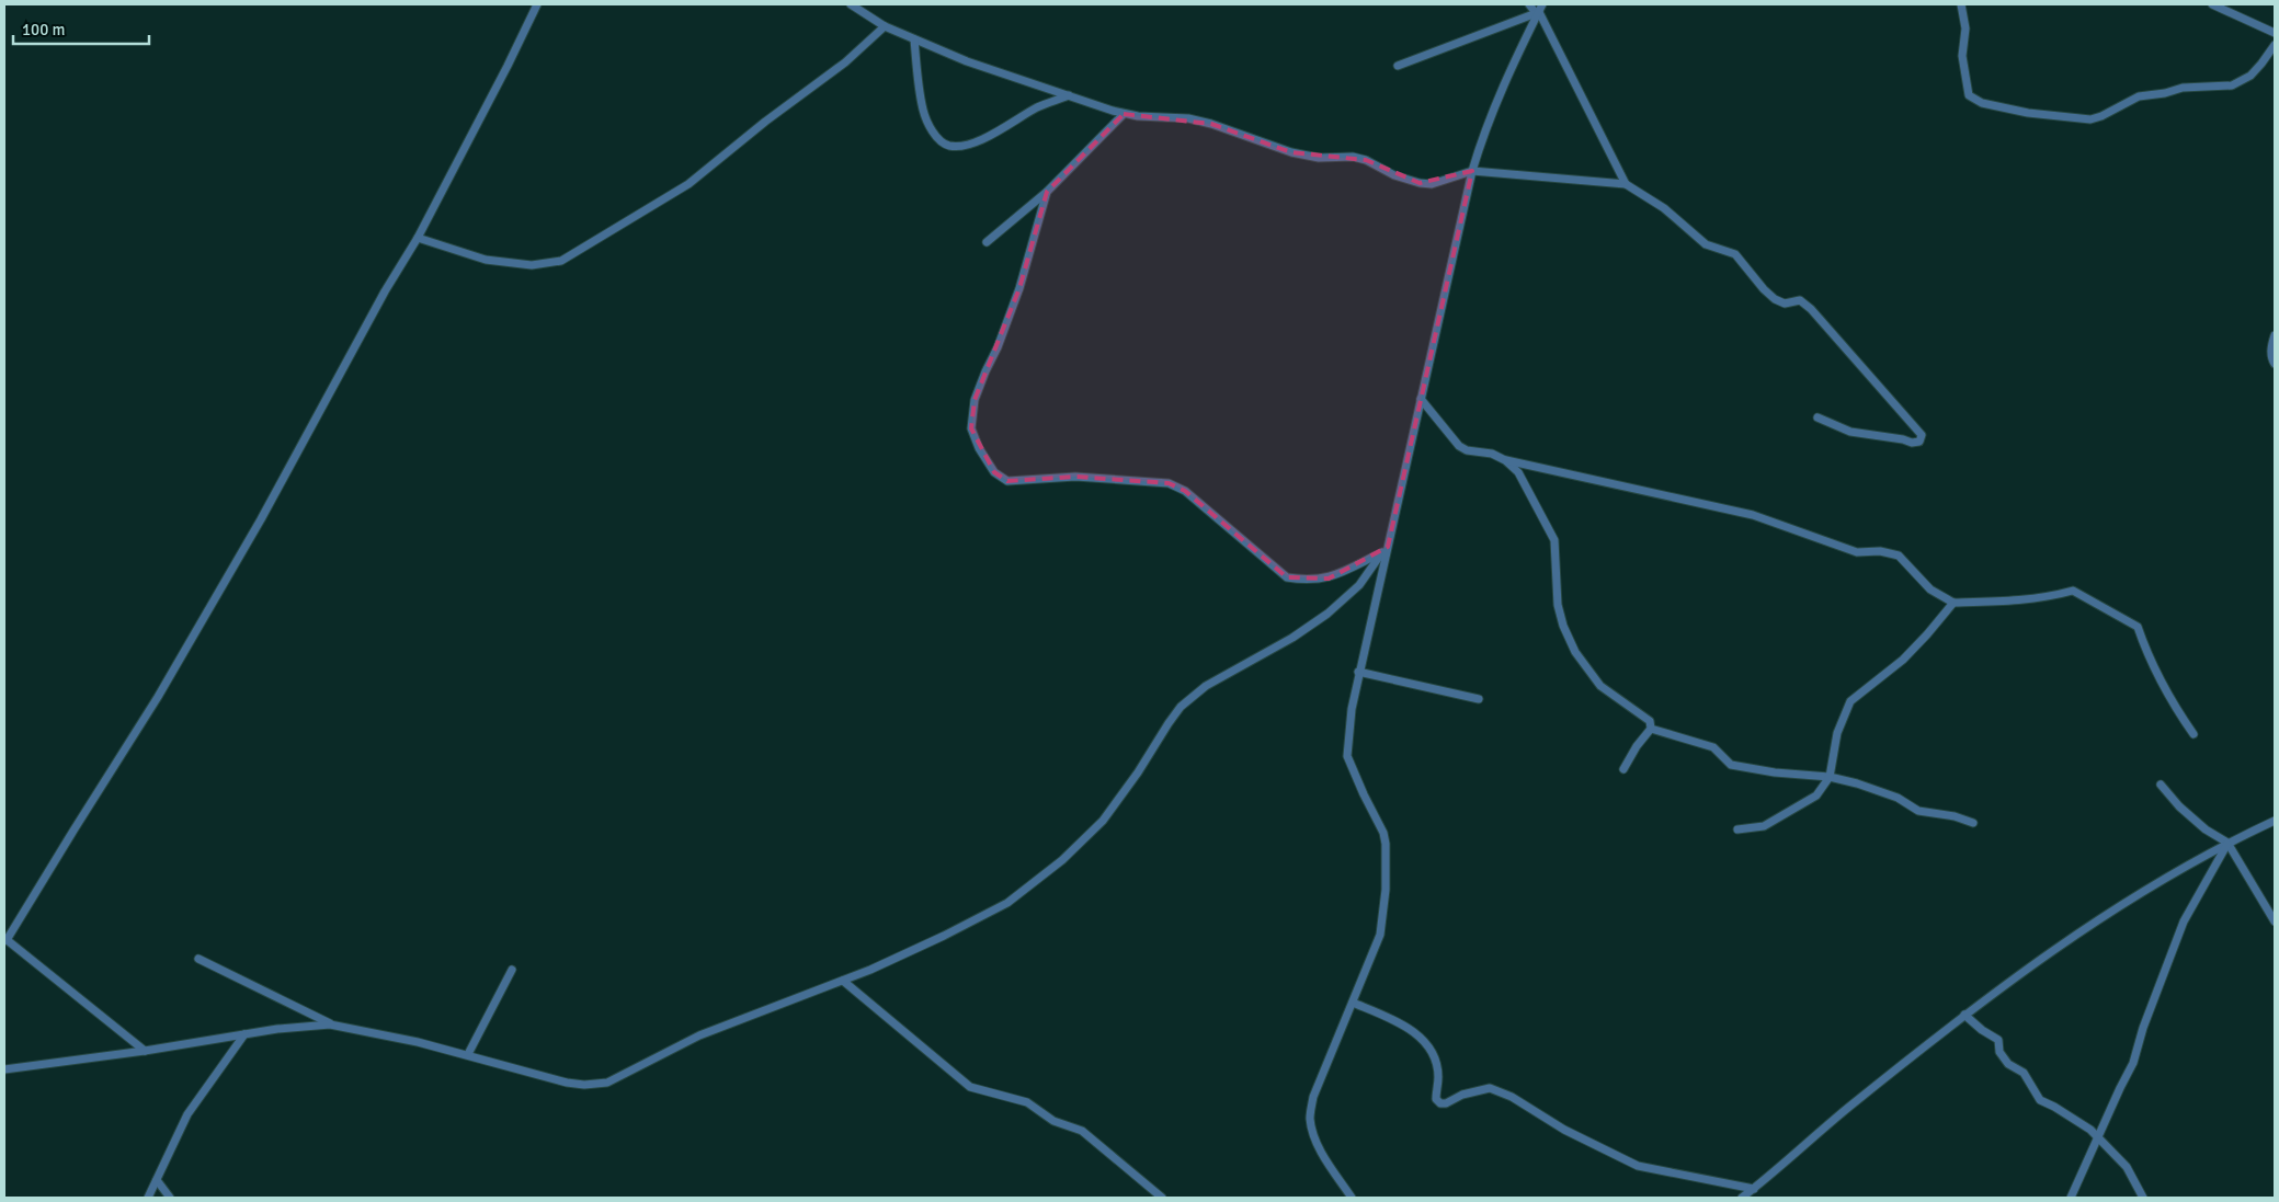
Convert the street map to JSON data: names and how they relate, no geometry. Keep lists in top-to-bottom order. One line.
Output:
{"scale_bar":"100 m"}
